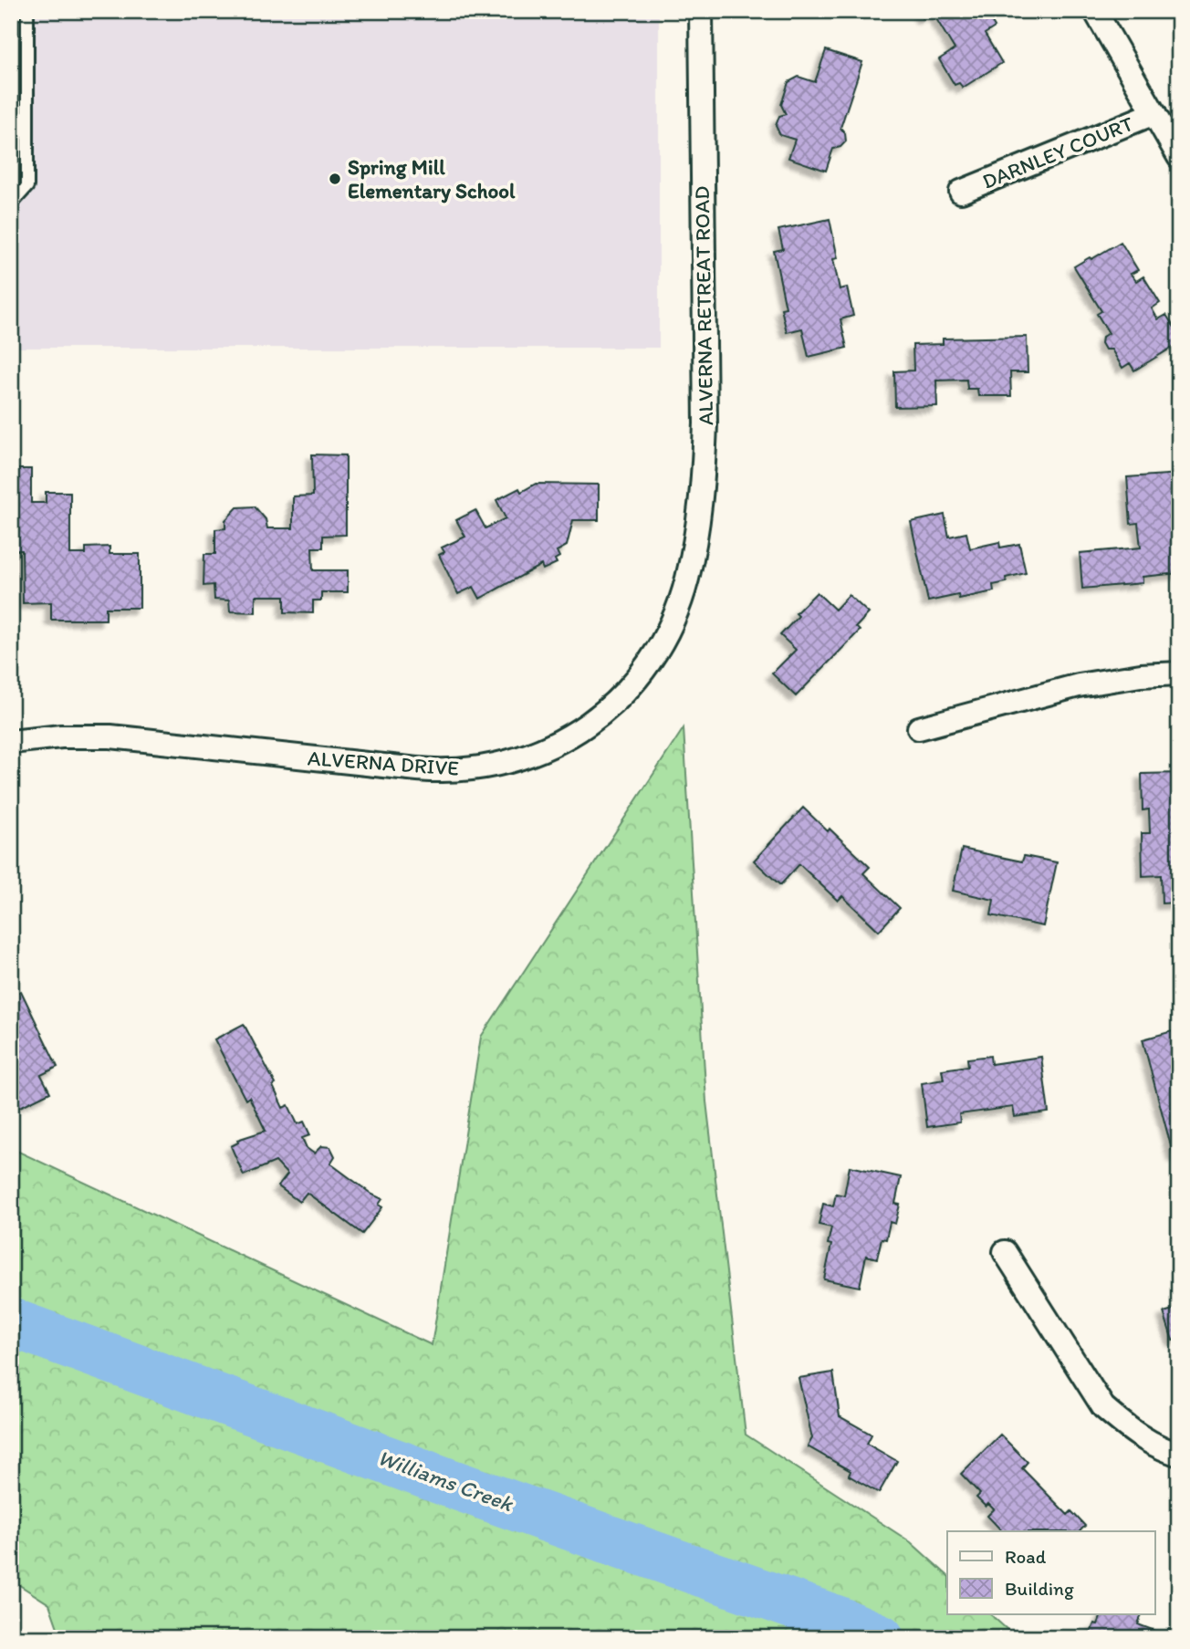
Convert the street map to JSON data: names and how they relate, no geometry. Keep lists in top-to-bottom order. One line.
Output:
{"streets":{"street":["DARNLEY COURT","ALVERNA RETREAT ROAD","ALVERNA DRIVE"]},"crossings":[["ALVERNA RETREAT ROAD","ALVERNA DRIVE"]],"water":["Williams Creek"],"places":["Spring Mill Elementary School"],"legend":["Road","Building"]}
